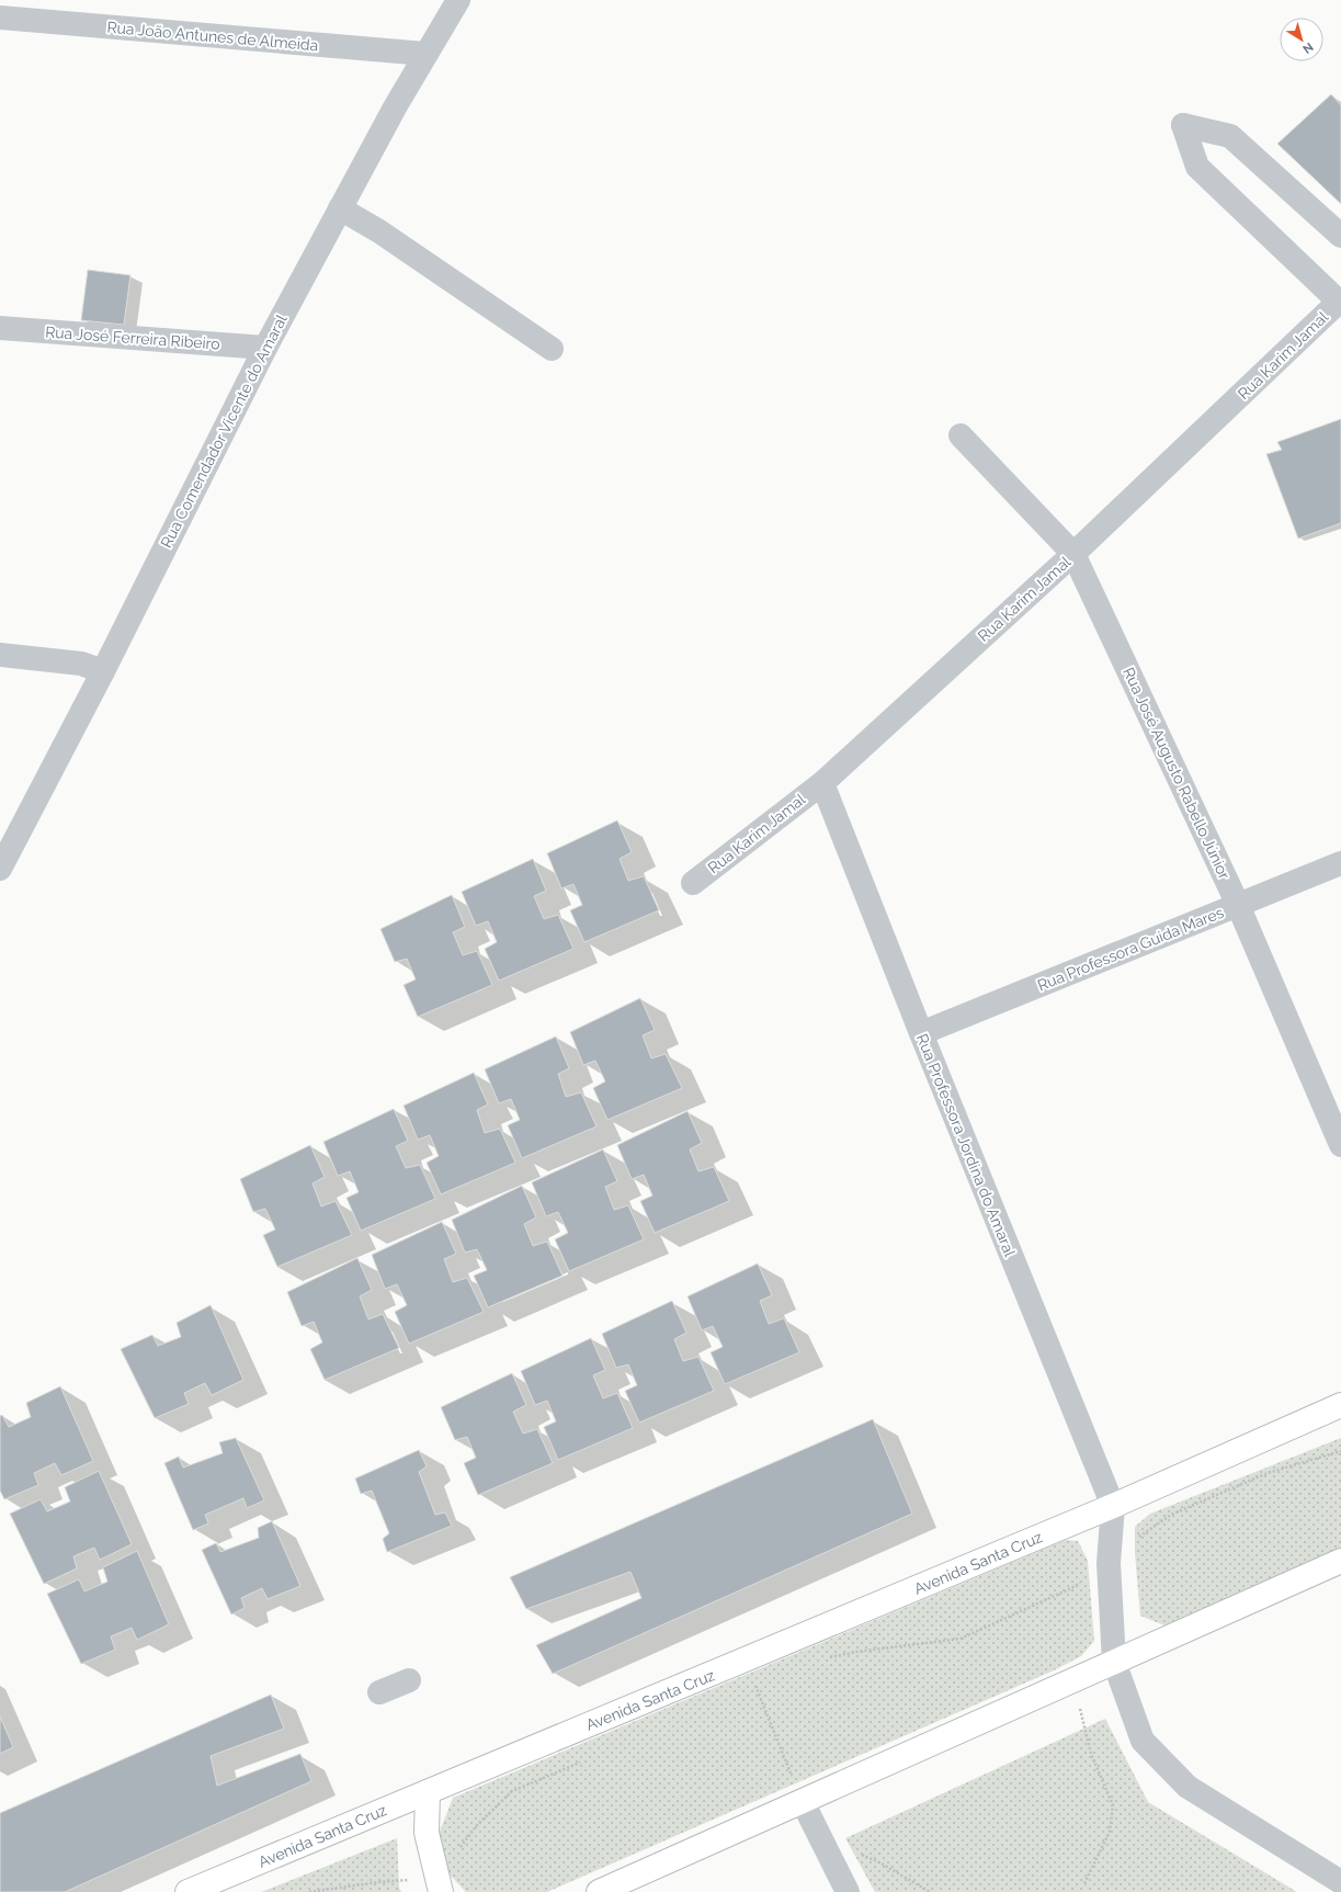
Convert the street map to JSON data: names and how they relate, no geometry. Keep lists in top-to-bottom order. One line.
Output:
{"streets":{"main road":["Avenida Santa Cruz"],"street":["Rua João Antunes de Almeida","Rua José Ferreira Ribeiro","Rua Karim Jamal","Rua Comendador Vicente do Amaral","Rua José Augusto Rabello Júnior","Rua Professora Guida Mares","Rua Professora Jordina do Amaral"]},"crossings":[["Rua João Antunes de Almeida","Rua Comendador Vicente do Amaral"],["Rua José Ferreira Ribeiro","Rua Comendador Vicente do Amaral"],["Rua Karim Jamal","Rua José Augusto Rabello Júnior"],["Rua Karim Jamal","Rua Professora Jordina do Amaral"],["Rua José Augusto Rabello Júnior","Rua Professora Guida Mares"],["Rua Professora Guida Mares","Rua Professora Jordina do Amaral"],["Rua Professora Jordina do Amaral","Avenida Santa Cruz"]],"north":"bottom right"}
